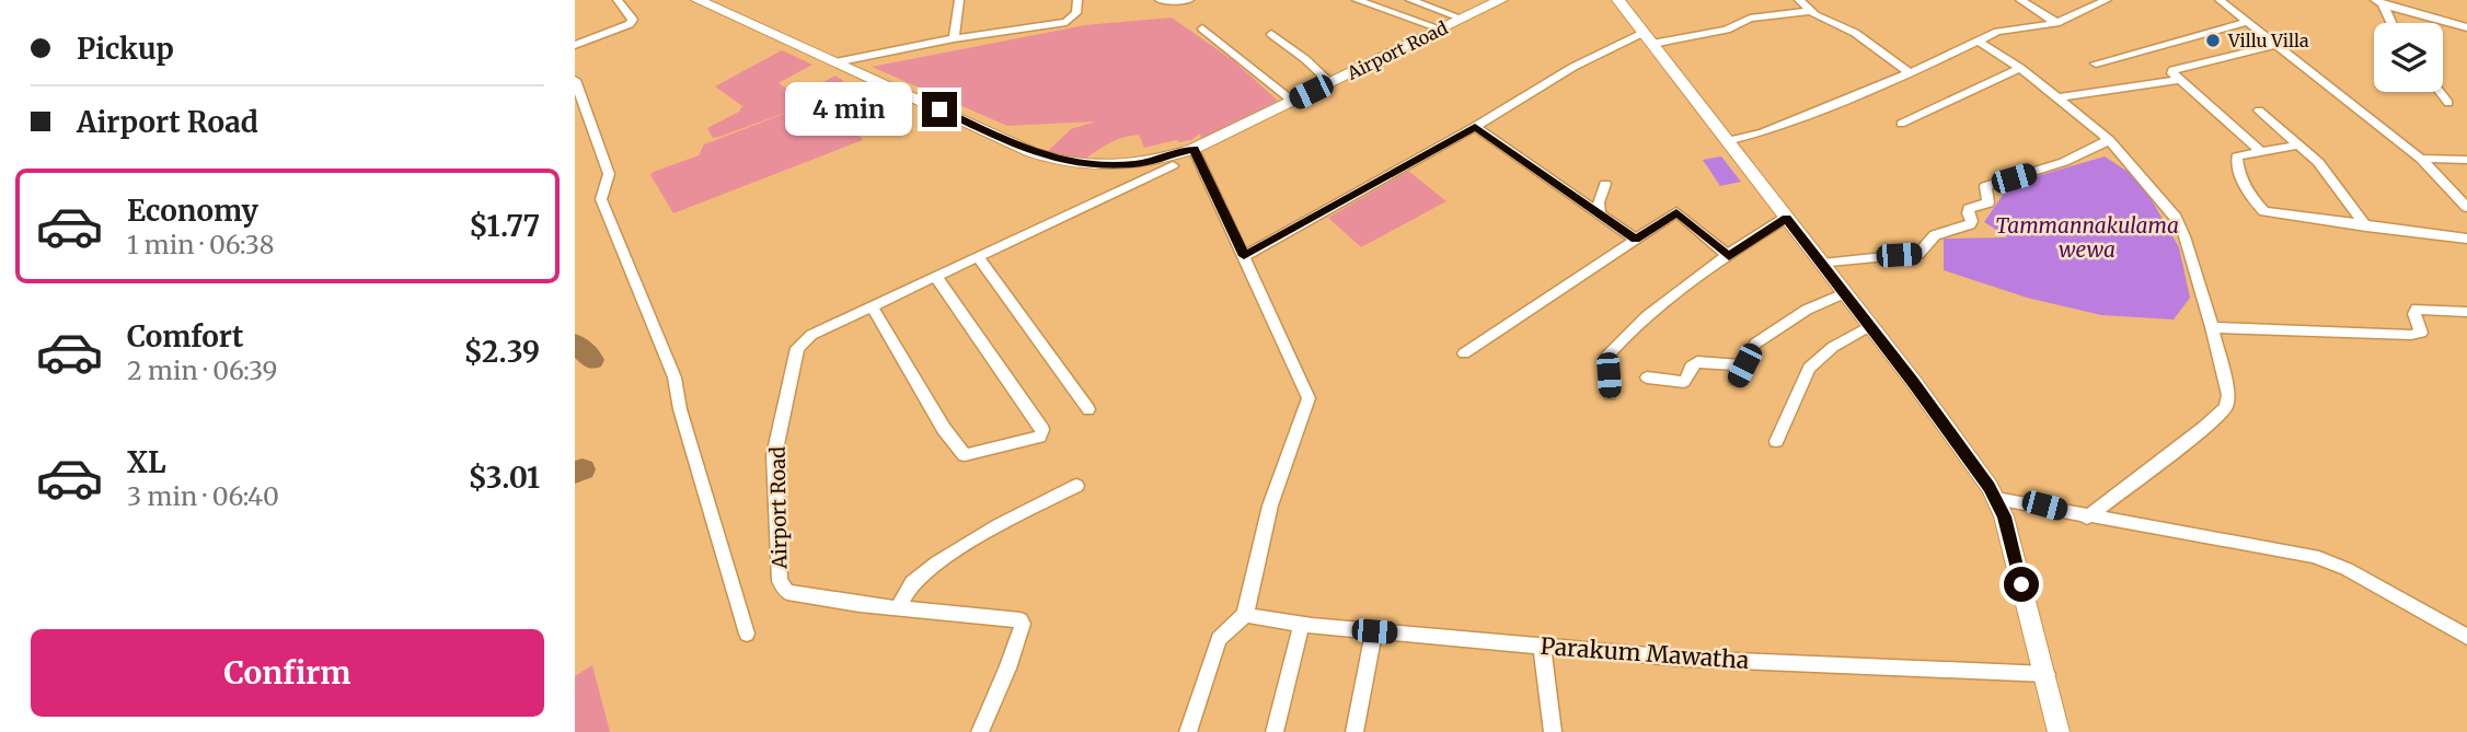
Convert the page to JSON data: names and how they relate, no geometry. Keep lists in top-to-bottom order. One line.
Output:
{"streets":{"highway":["Airport Road"],"street":["Parakum Mawatha"]},"water":["Tammannakulama wewa"],"places":["Villu Villa"],"page":{"banner":["Pickup","Airport Road"],"bubble":"4 min","list":[{"name":"Economy","note":"1 min · 06:38","value":"$1.77"},{"name":"Comfort","note":"2 min · 06:39","value":"$2.39"},{"name":"XL","note":"3 min · 06:40","value":"$3.01"}],"buttons":"Confirm"}}
